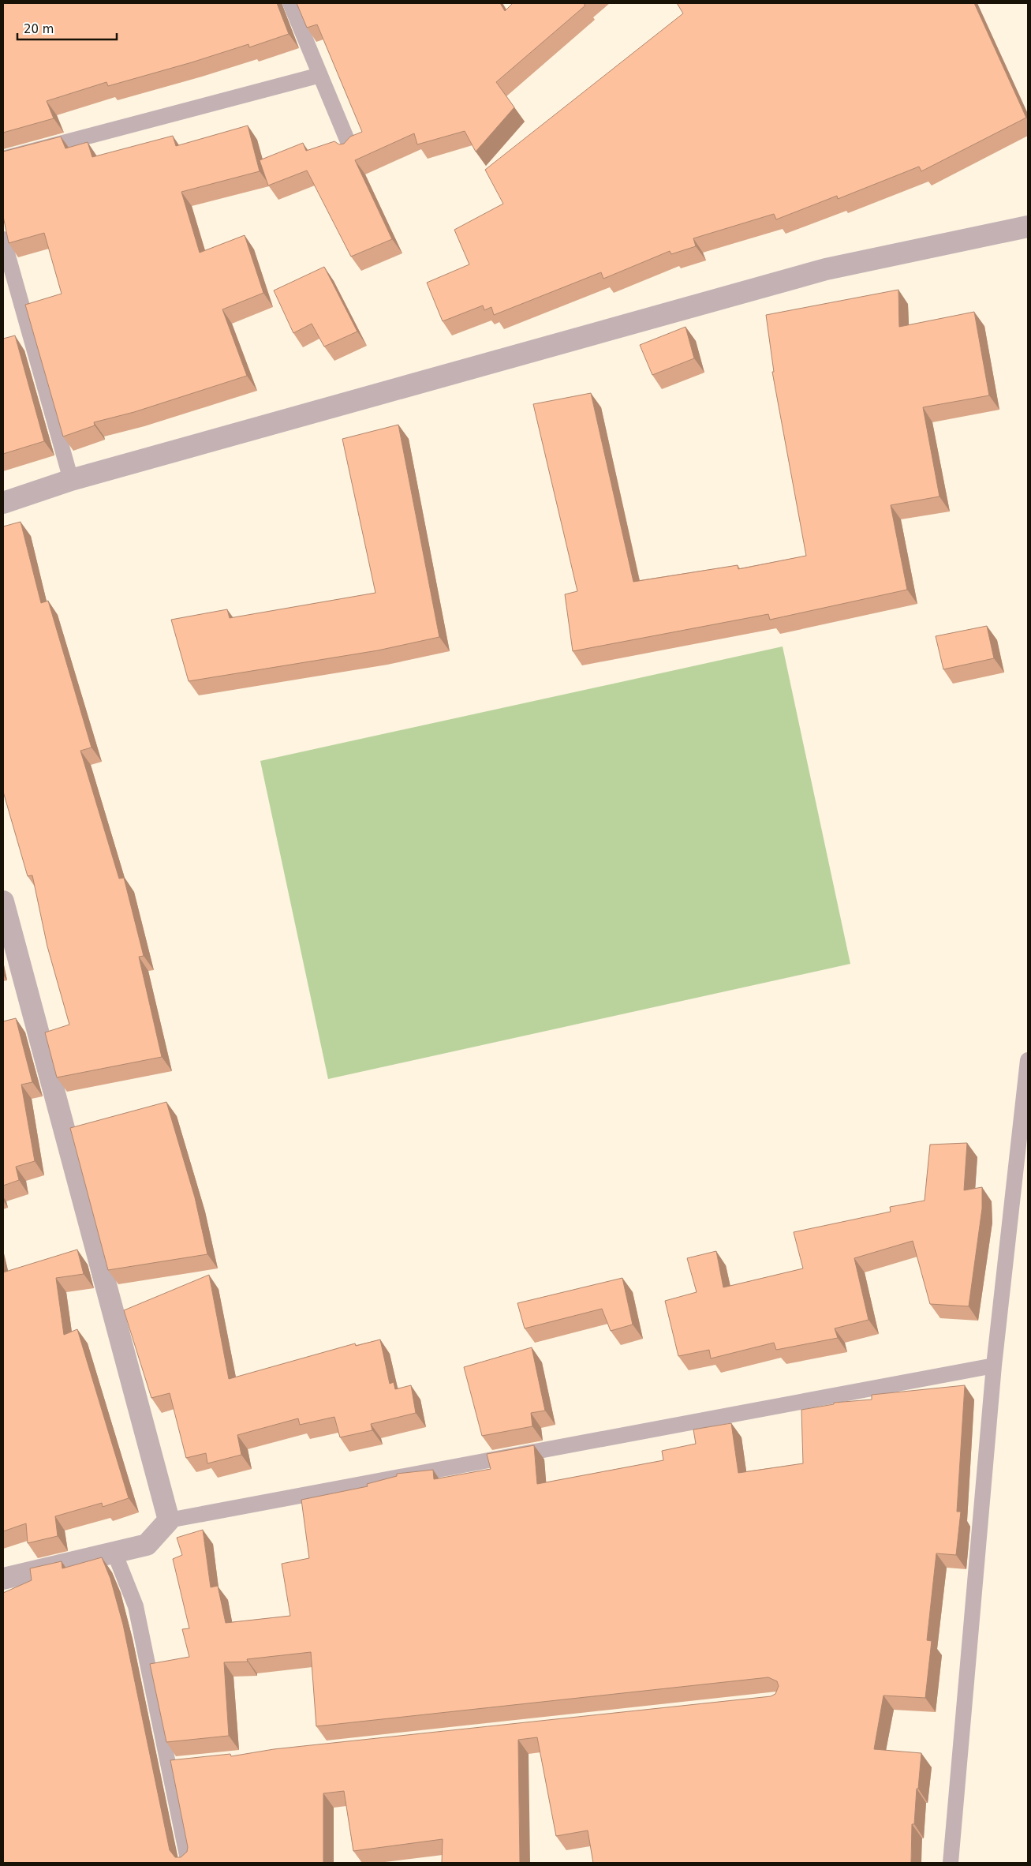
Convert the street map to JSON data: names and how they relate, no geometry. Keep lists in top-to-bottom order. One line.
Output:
{"scale_bar":"20 m"}
